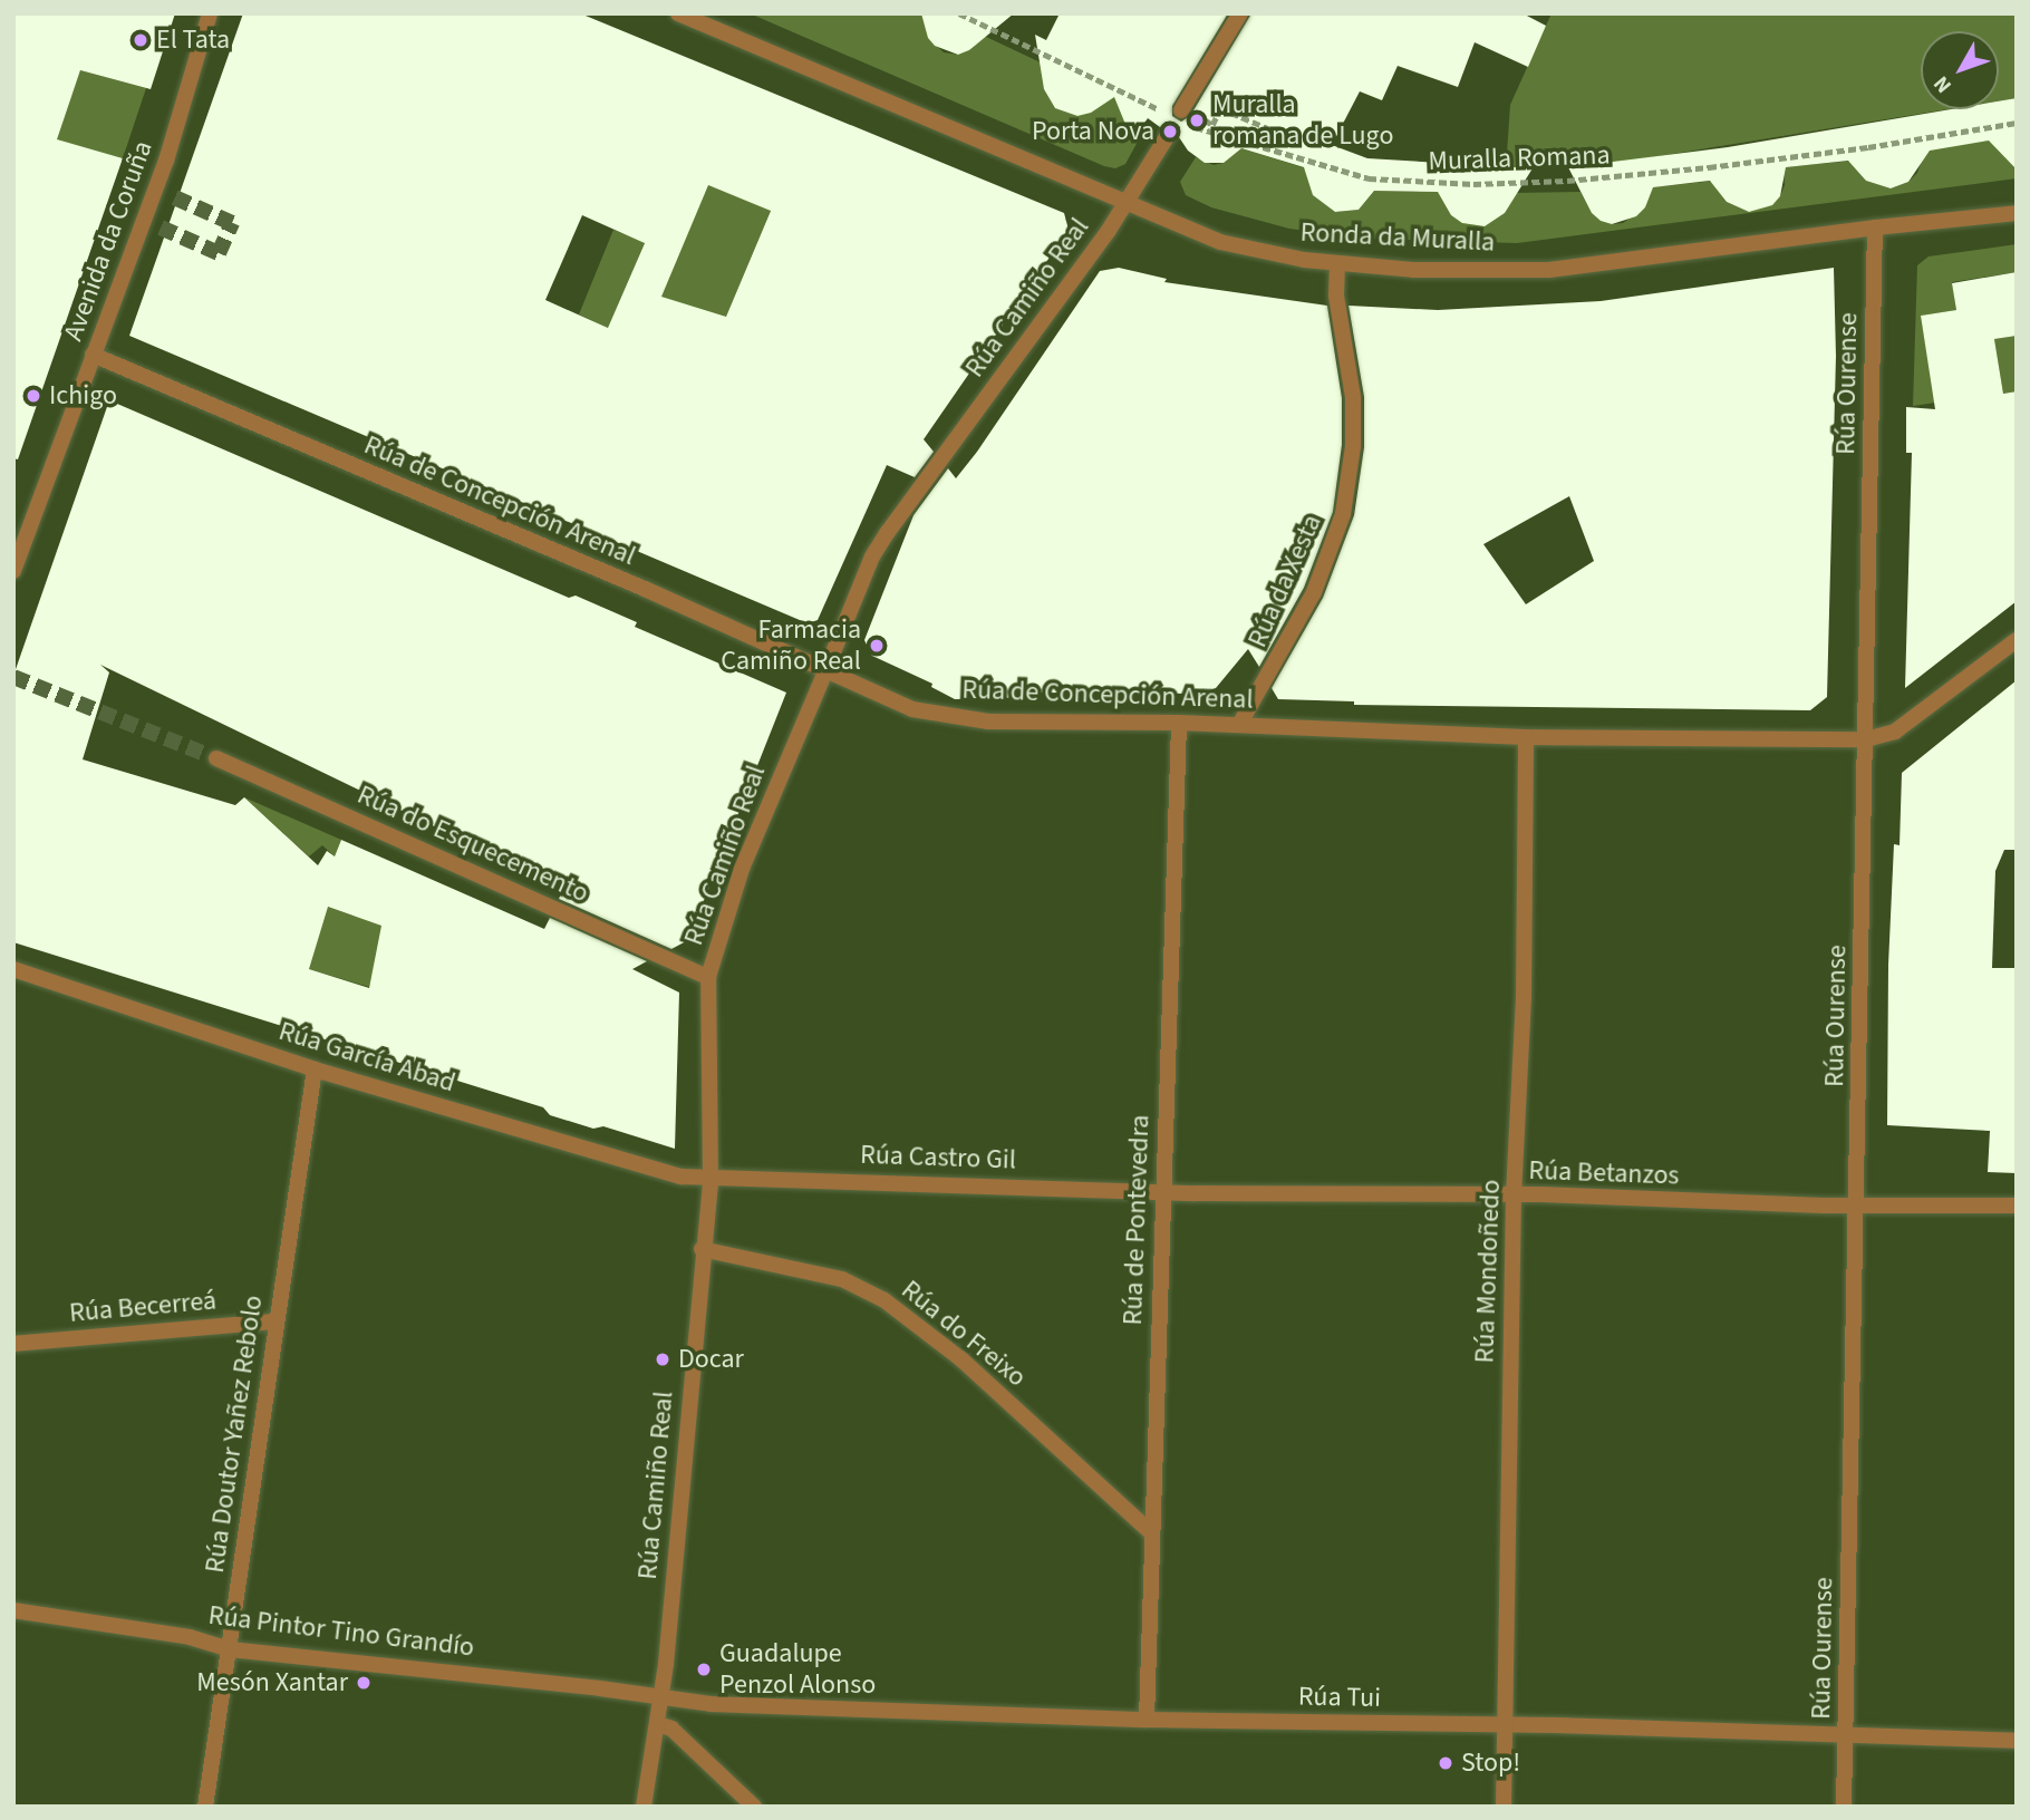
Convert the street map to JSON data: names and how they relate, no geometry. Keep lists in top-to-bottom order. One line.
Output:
{"streets":{"street":["Ronda da Muralla","Avenida da Coruña","Rúa Camiño Real","Rúa Ourense","Rúa de Concepción Arenal","Rúa da Xesta","Rúa do Esquecemento","Rúa García Abad","Rúa Castro Gil","Rúa Betanzos","Rúa de Pontevedra","Rúa Mondoñedo","Rúa Becerreá","Rúa do Freixo","Rúa Doutor Yañez Rebolo","Rúa Pintor Tino Grandío","Rúa Tui"],"path":["Muralla Romana"]},"crossings":[["Ronda da Muralla","Rúa Camiño Real"],["Ronda da Muralla","Rúa Ourense"],["Ronda da Muralla","Rúa da Xesta"],["Avenida da Coruña","Rúa de Concepción Arenal"],["Rúa Camiño Real","Rúa de Concepción Arenal"],["Rúa Camiño Real","Rúa do Esquecemento"],["Rúa Camiño Real","Rúa García Abad"],["Rúa Camiño Real","Rúa Castro Gil"],["Rúa Camiño Real","Rúa do Freixo"],["Rúa Camiño Real","Rúa Pintor Tino Grandío"],["Rúa Camiño Real","Rúa Tui"],["Rúa Ourense","Rúa de Concepción Arenal"],["Rúa Ourense","Rúa Betanzos"],["Rúa Ourense","Rúa Tui"],["Rúa de Concepción Arenal","Rúa da Xesta"],["Rúa de Concepción Arenal","Rúa de Pontevedra"],["Rúa de Concepción Arenal","Rúa Mondoñedo"],["Rúa García Abad","Rúa Castro Gil"],["Rúa García Abad","Rúa Doutor Yañez Rebolo"],["Rúa Castro Gil","Rúa Betanzos"],["Rúa Castro Gil","Rúa de Pontevedra"],["Rúa Betanzos","Rúa de Pontevedra"],["Rúa Betanzos","Rúa Mondoñedo"],["Rúa de Pontevedra","Rúa do Freixo"],["Rúa de Pontevedra","Rúa Tui"],["Rúa Mondoñedo","Rúa Tui"],["Rúa Becerreá","Rúa Doutor Yañez Rebolo"],["Rúa Doutor Yañez Rebolo","Rúa Pintor Tino Grandío"],["Rúa Pintor Tino Grandío","Rúa Tui"]],"places":["El Tata","Muralla romana de Lugo","Porta Nova","Ichigo","Farmacia Camiño Real","Docar","Guadalupe Penzol Alonso","Mesón Xantar","Stop!"],"north":"bottom left"}
